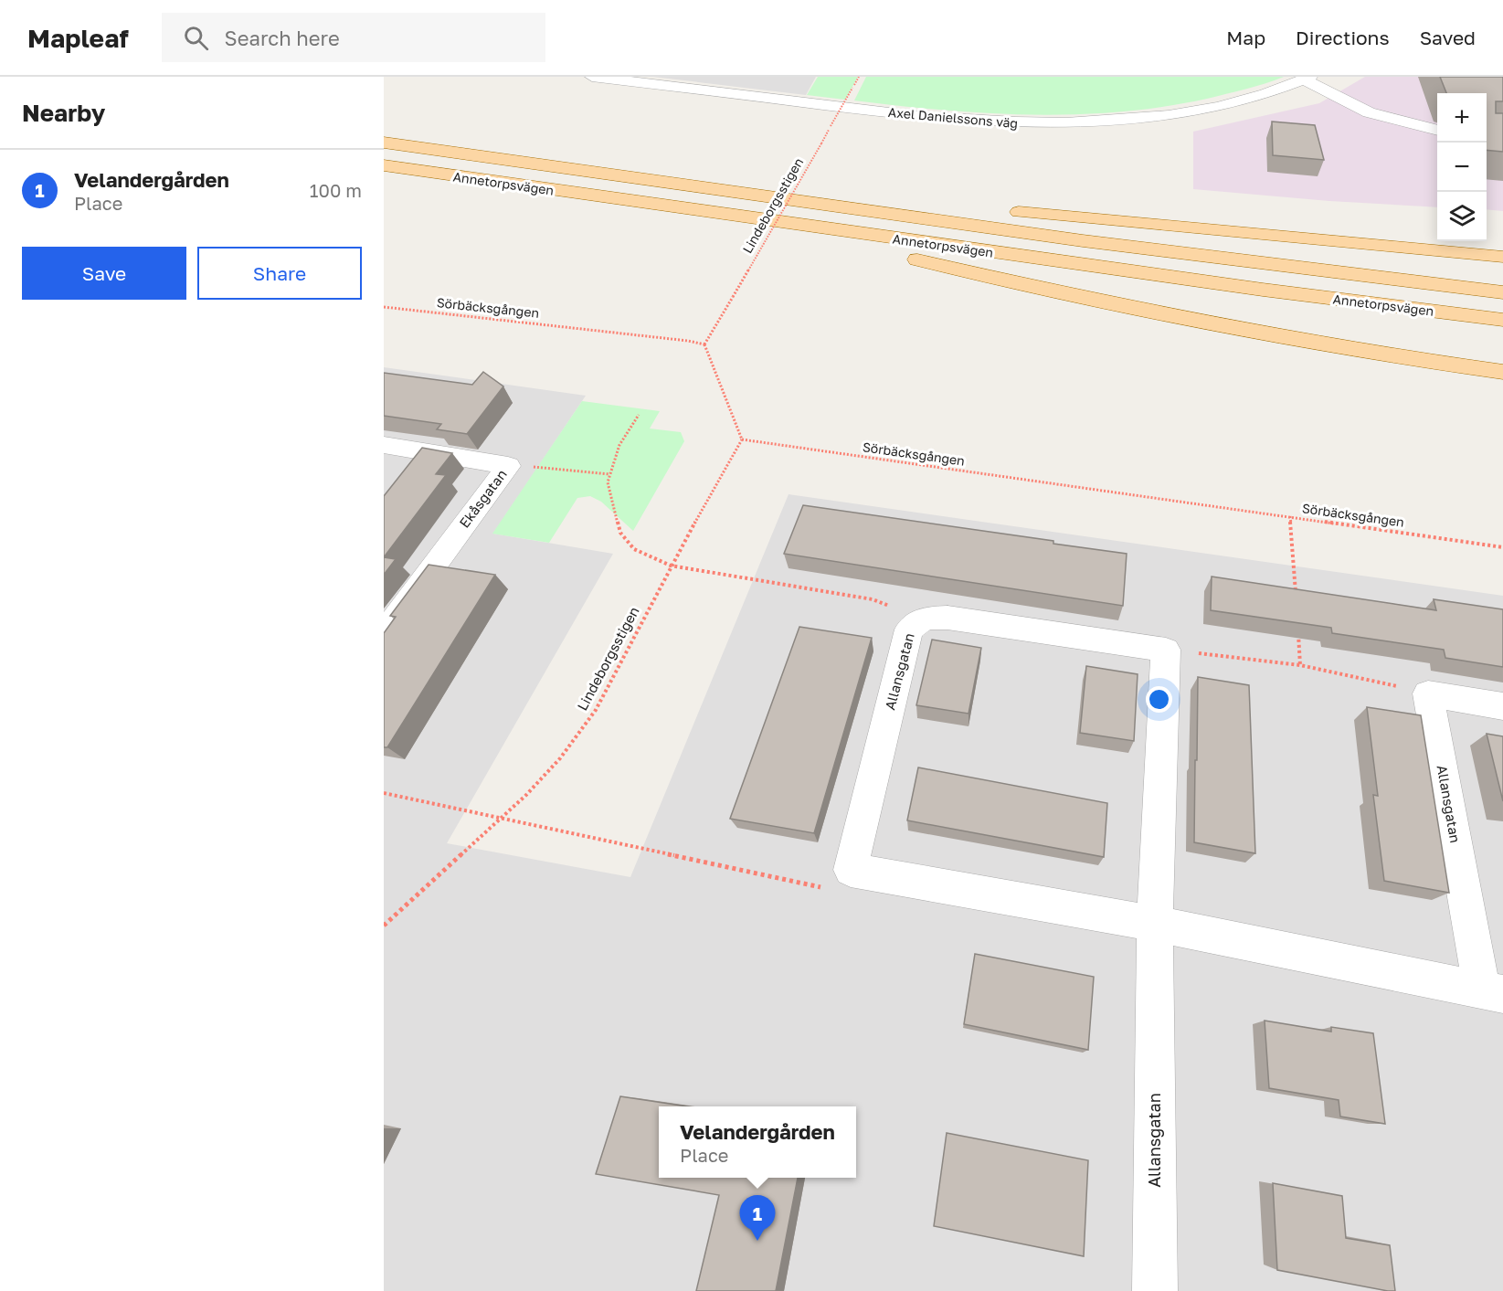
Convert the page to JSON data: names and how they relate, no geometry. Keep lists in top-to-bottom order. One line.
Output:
{"streets":{"main road":["Annetorpsvägen"],"street":["Axel Danielssons väg","Ekåsgatan","Allansgatan"],"path":["Lindeborgsstigen","Sörbäcksgången"]},"crossings":[["Lindeborgsstigen","Sörbäcksgången"]],"page":{"header":"Mapleaf","search":"Search here","nav":["Map","Directions","Saved"],"heading":"Nearby","map_buttons":["+","−"],"list":[{"mark":"1","name":"Velandergården","note":"Place","value":"100 m"}],"buttons":["Save","Share"],"popup":["Velandergården","Place"],"pins":"1"}}
